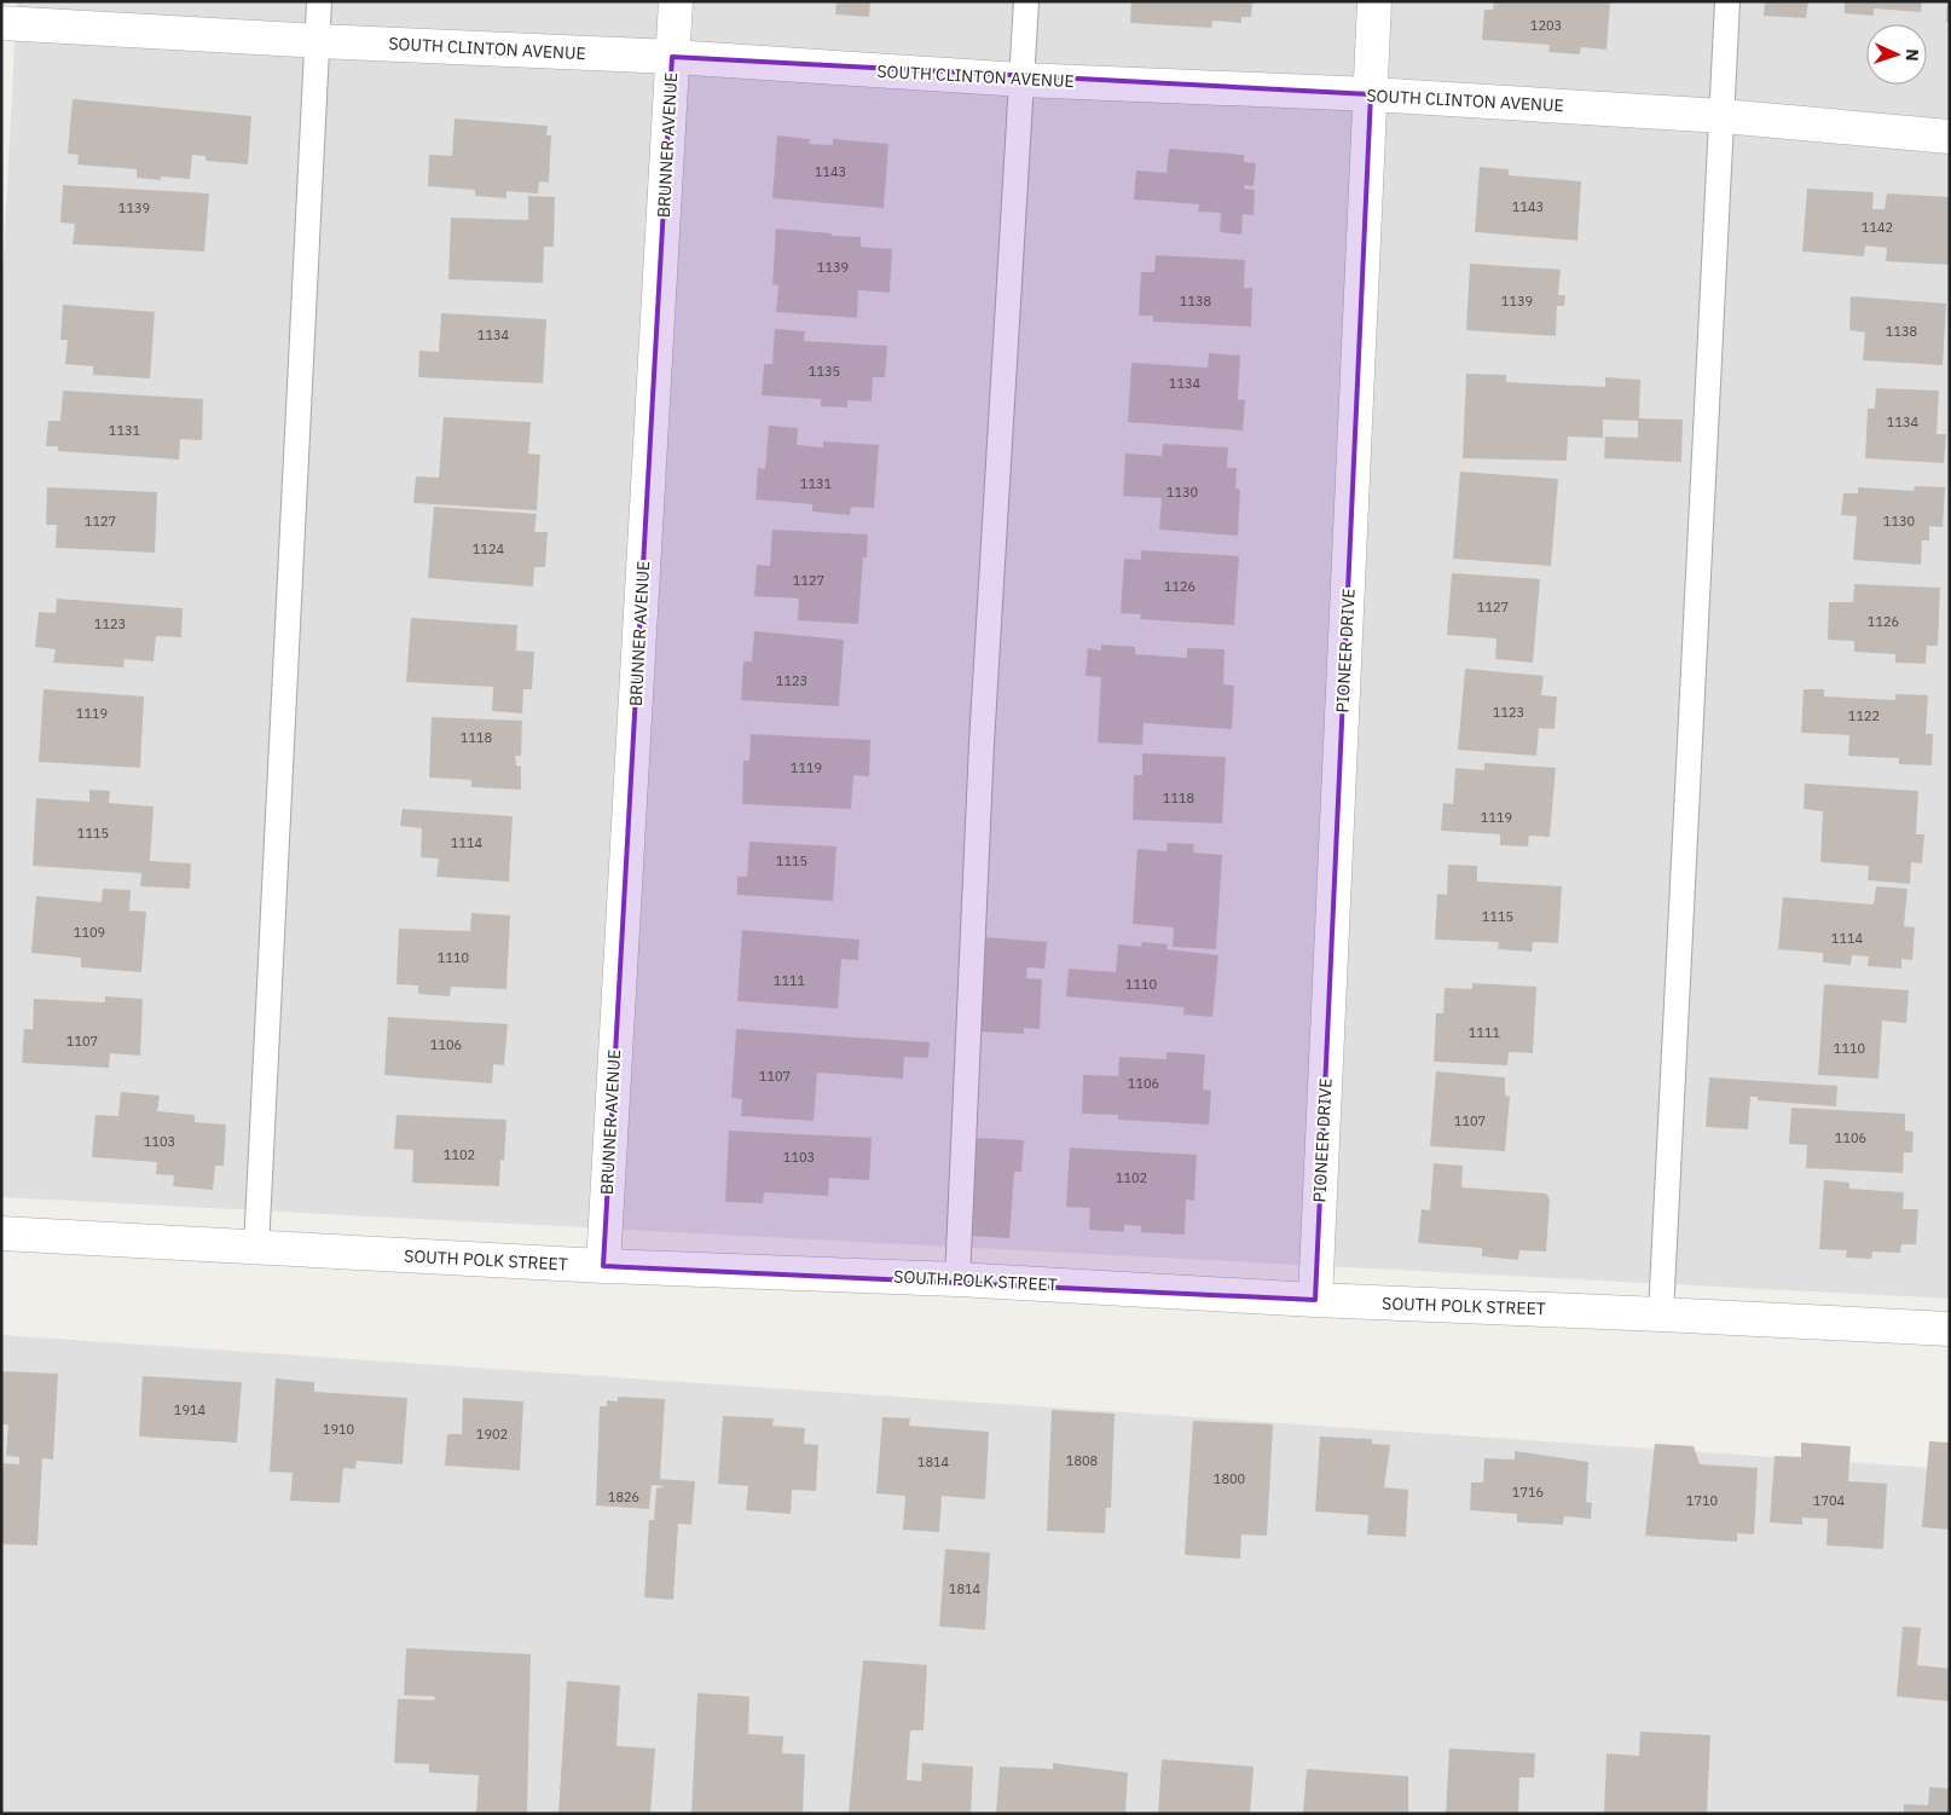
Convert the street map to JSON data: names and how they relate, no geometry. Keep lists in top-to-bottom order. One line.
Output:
{"streets":{"street":["SOUTH CLINTON AVENUE","BRUNNER AVENUE","PIONEER DRIVE","SOUTH POLK STREET"]},"crossings":[["SOUTH CLINTON AVENUE","BRUNNER AVENUE"],["SOUTH CLINTON AVENUE","PIONEER DRIVE"],["BRUNNER AVENUE","SOUTH POLK STREET"],["PIONEER DRIVE","SOUTH POLK STREET"]],"house_numbers":["1203","1143","1143","1139","1142","1139","1138","1139","1138","1134","1135","1134","1134","1131","1131","1130","1127","1130","1124","1127","1126","1127","1126","1123","1123","1123","1119","1122","1118","1119","1118","1119","1115","1114","1115","1115","1109","1114","1110","1111","1110","1111","1107","1106","1110","1107","1106","1107","1106","1103","1102","1103","1102","1914","1910","1902","1808","1814","1800","1716","1826","1710","1704","1814"],"north":"right"}
